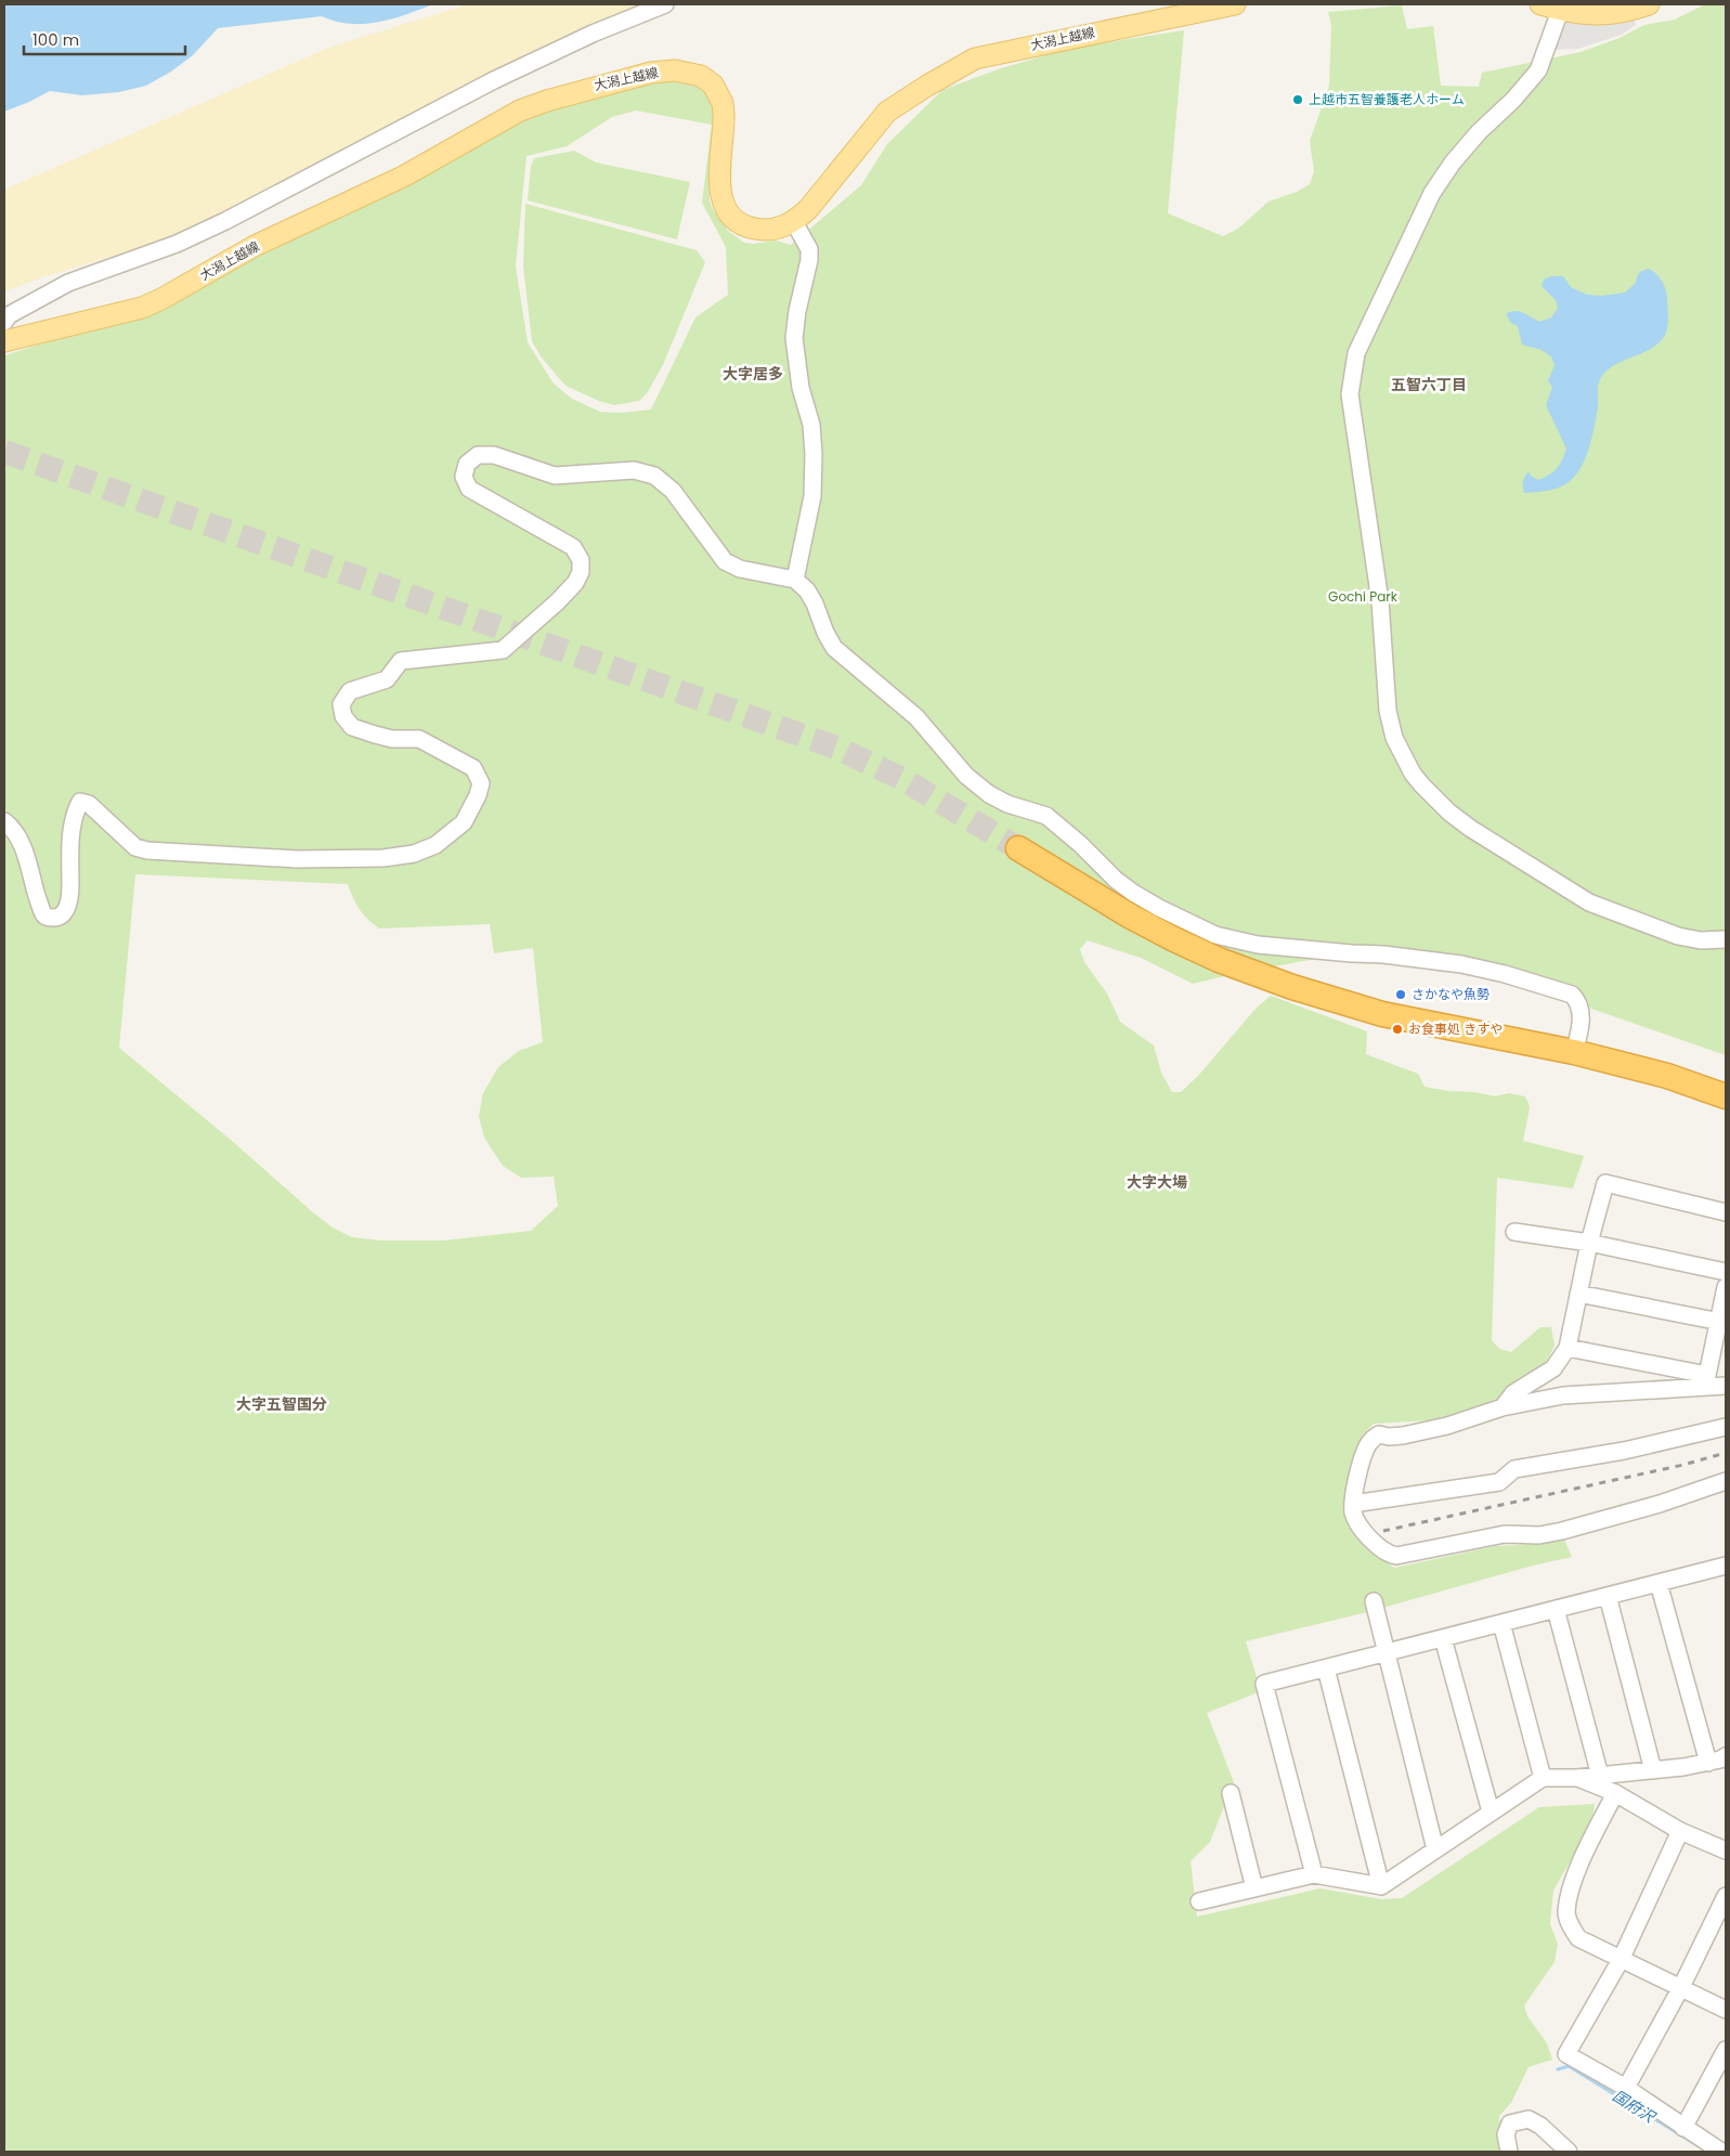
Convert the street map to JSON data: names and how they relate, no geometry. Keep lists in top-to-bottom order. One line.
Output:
{"streets":{"main road":["大潟上越線"]},"districts":["大字居多","五智六丁目","大字大場","大字五智国分"],"water":["国府沢"],"parks":["Gochi Park"],"places":["上越市五智養護老人ホーム","さかなや魚勢","お食事処 きすや"],"scale_bar":"100 m"}
